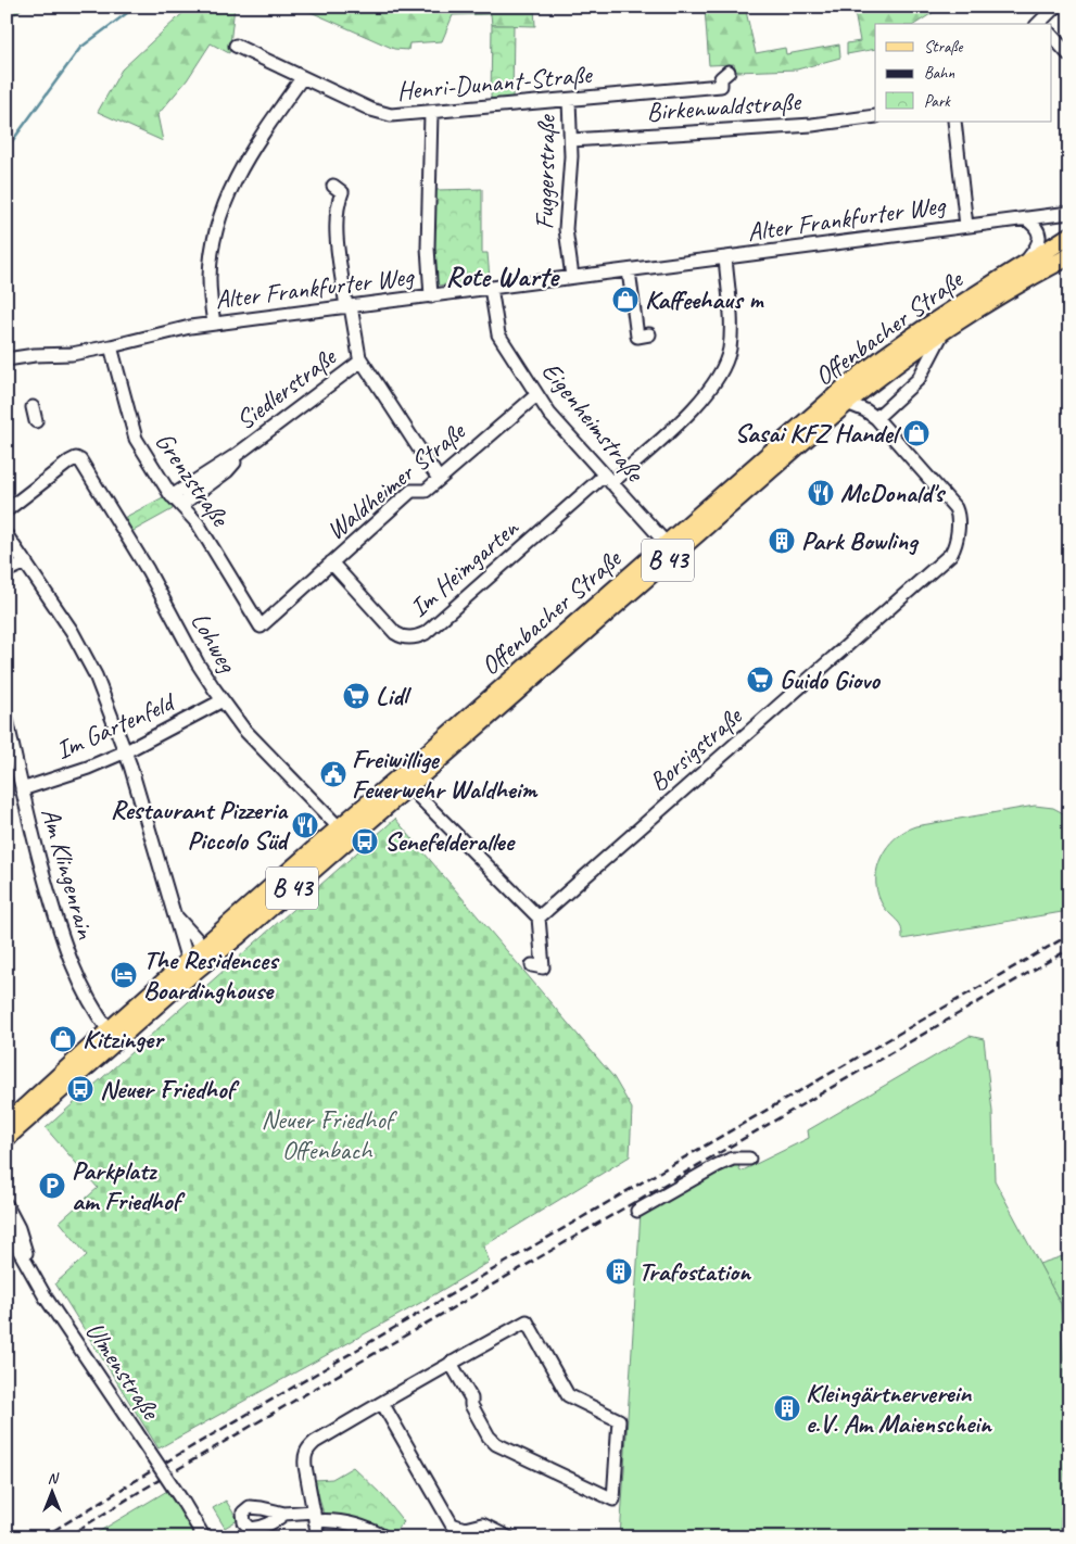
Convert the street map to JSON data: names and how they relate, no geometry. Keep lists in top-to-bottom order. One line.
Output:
{"streets":{"main road":["Offenbacher Straße","B 43"],"street":["Henri-Dunant-Straße","Birkenwaldstraße","Fuggerstraße","Alter Frankfurter Weg","Siedlerstraße","Eigenheimstraße","Grenzstraße","Waldheimer Straße","Im Heimgarten","Lohweg","Im Gartenfeld","Borsigstraße","Am Klingenrain","Ulmenstraße"]},"crossings":[["Henri-Dunant-Straße","Fuggerstraße"],["Birkenwaldstraße","Fuggerstraße"],["Fuggerstraße","Alter Frankfurter Weg"],["Alter Frankfurter Weg","Eigenheimstraße"],["Alter Frankfurter Weg","Grenzstraße"],["Alter Frankfurter Weg","Im Heimgarten"],["Offenbacher Straße","Eigenheimstraße"],["Offenbacher Straße","B 43"],["Offenbacher Straße","Borsigstraße"],["Siedlerstraße","Grenzstraße"],["Eigenheimstraße","Waldheimer Straße"],["Eigenheimstraße","Im Heimgarten"],["Grenzstraße","Waldheimer Straße"],["Waldheimer Straße","Im Heimgarten"],["B 43","Lohweg"],["B 43","Am Klingenrain"],["Lohweg","Im Gartenfeld"],["Im Gartenfeld","Am Klingenrain"]],"districts":["Rote Warte"],"parks":["Neuer Friedhof Offenbach"],"places":{"shop":["Kaffeehaus m","Sasai KFZ Handel","Kitzinger"],"restaurant":["McDonald's","Restaurant Pizzeria Piccolo Süd"],"building":["Park Bowling","Trafostation","Kleingärtnerverein e.V. Am Maienschein"],"supermarket":["Guido Giovo","Lidl"],"public building":["Freiwillige Feuerwehr Waldheim"],"bus stop":["Senefelderallee","Neuer Friedhof"],"hotel":["The Residences Boardinghouse"],"parking":["Parkplatz am Friedhof"]},"legend":["Straße","Bahn","Park"],"north":"top"}
